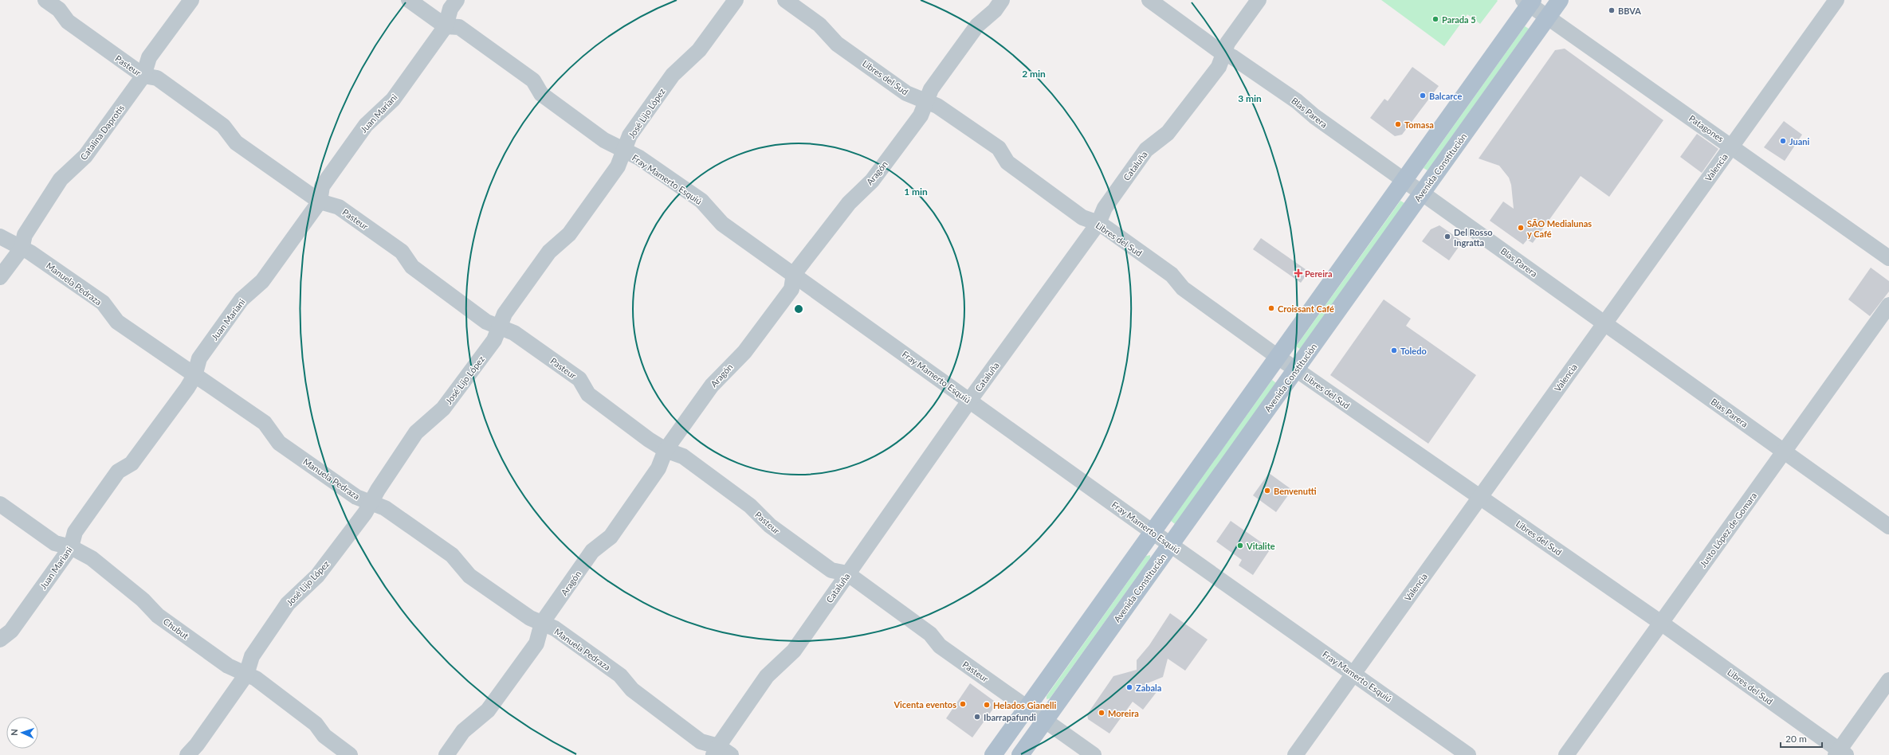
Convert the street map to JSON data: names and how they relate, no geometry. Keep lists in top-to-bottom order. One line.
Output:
{"streets":{"main road":["Avenida Constitución"],"street":["Pasteur","Libres del Sud","Blas Parera","Juan Mariani","José Lijo López","Patagones","Catalina Daprotis","Cataluña","Valencia","Aragón","Fray Mamerto Esquiú","Manuela Pedraza","Justo López de Gomara","Chubut"]},"crossings":[["Pasteur","Juan Mariani"],["Pasteur","José Lijo López"],["Pasteur","Catalina Daprotis"],["Pasteur","Cataluña"],["Pasteur","Avenida Constitución"],["Pasteur","Aragón"],["Libres del Sud","Cataluña"],["Libres del Sud","Avenida Constitución"],["Libres del Sud","Valencia"],["Libres del Sud","Aragón"],["Libres del Sud","Justo López de Gomara"],["Blas Parera","Cataluña"],["Blas Parera","Avenida Constitución"],["Blas Parera","Valencia"],["Blas Parera","Justo López de Gomara"],["Juan Mariani","Fray Mamerto Esquiú"],["Juan Mariani","Manuela Pedraza"],["Juan Mariani","Chubut"],["José Lijo López","Fray Mamerto Esquiú"],["José Lijo López","Manuela Pedraza"],["José Lijo López","Chubut"],["Patagones","Avenida Constitución"],["Patagones","Valencia"],["Catalina Daprotis","Manuela Pedraza"],["Cataluña","Fray Mamerto Esquiú"],["Cataluña","Manuela Pedraza"],["Avenida Constitución","Fray Mamerto Esquiú"],["Valencia","Fray Mamerto Esquiú"],["Aragón","Fray Mamerto Esquiú"],["Aragón","Manuela Pedraza"]],"places":{"other":["BBVA","Parada 5","Balcarce","Tomasa","Juani","SÃO Medialunas y Café","Del Rosso Ingratta","Croissant Café","Toledo","Benvenutti","Vitalite","Zabala","Vicenta eventos","Helados Gianelli","Moreira","Ibarrapafundi"],"health":["Pereira"]},"scale_bar":"20 m","north":"left","rings":["2 min","3 min","1 min"]}
